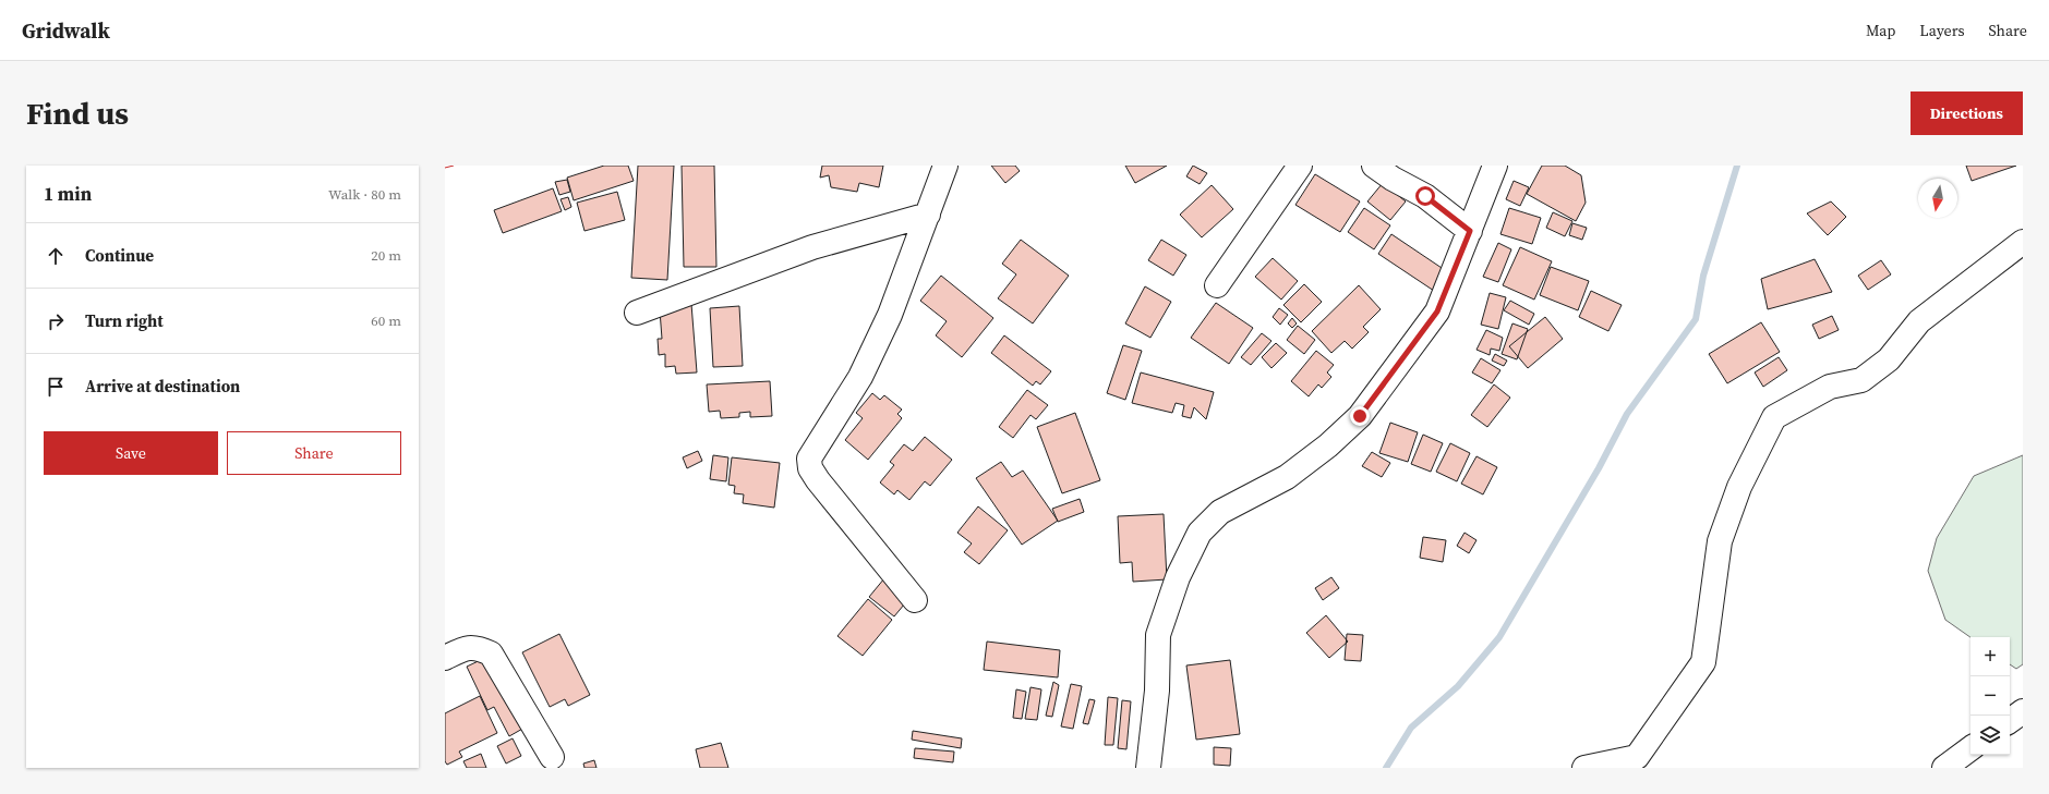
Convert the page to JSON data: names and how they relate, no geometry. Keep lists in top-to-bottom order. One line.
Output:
{"north":"bottom","page":{"header":"Gridwalk","nav":["Map","Layers","Share"],"buttons":["Directions",["Save","Share"]],"title":"Find us","heading":["1 min","Walk · 80 m"],"list":[["Continue","20 m"],["Turn right","60 m"],"Arrive at destination"],"map_buttons":["+","−"]}}
